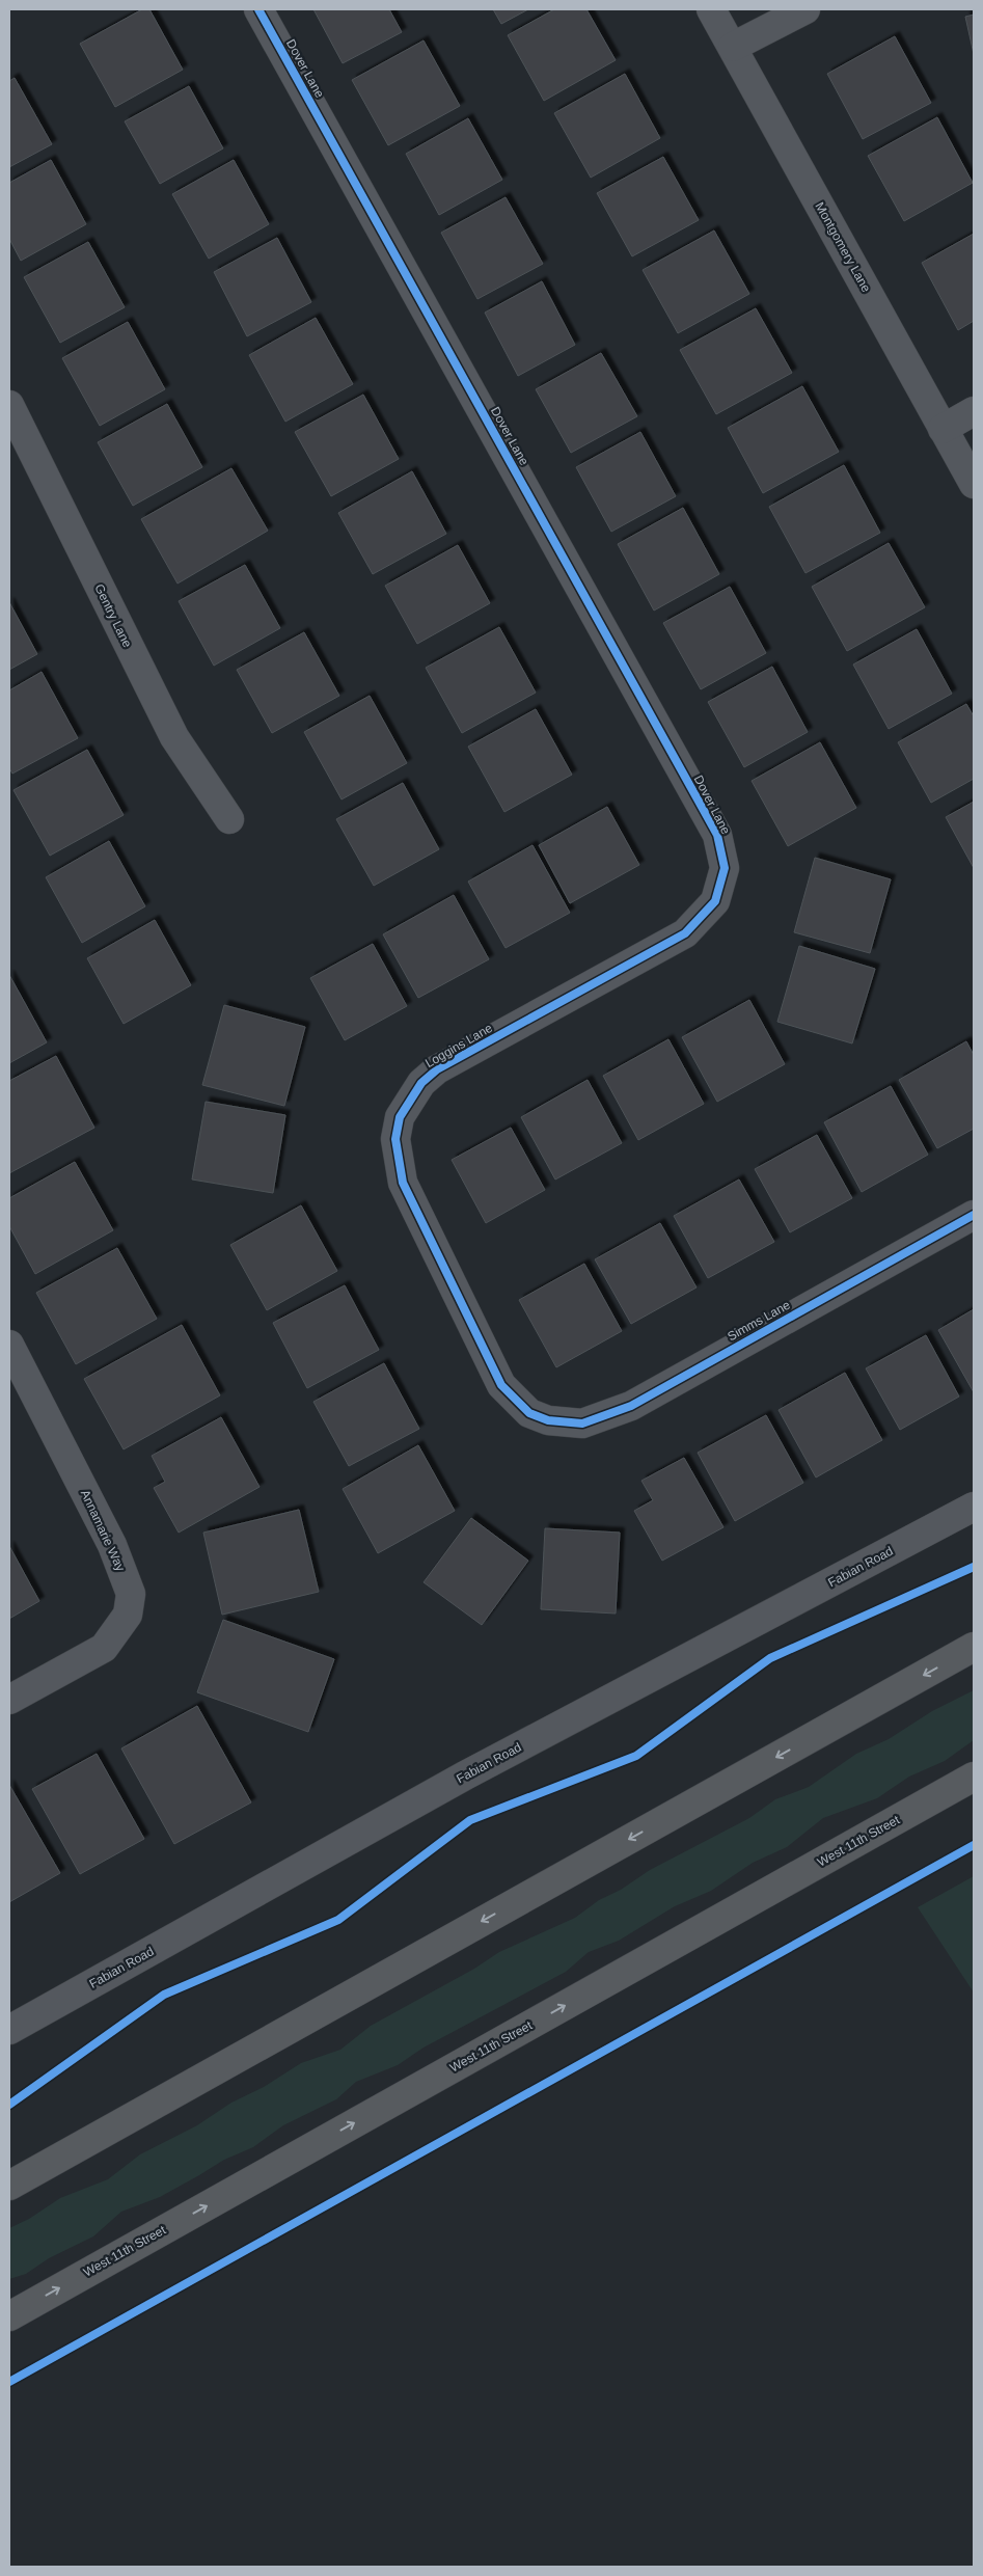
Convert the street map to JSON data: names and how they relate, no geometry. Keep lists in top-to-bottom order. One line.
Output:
{"streets":{"main road":["West 11th Street"],"street":["Dover Lane","Montgomery Lane","Gentry Lane","Loggins Lane","Simms Lane","Annamarie Way","Fabian Road"]},"crossings":[["Dover Lane","Loggins Lane"],["Loggins Lane","Simms Lane"]]}
